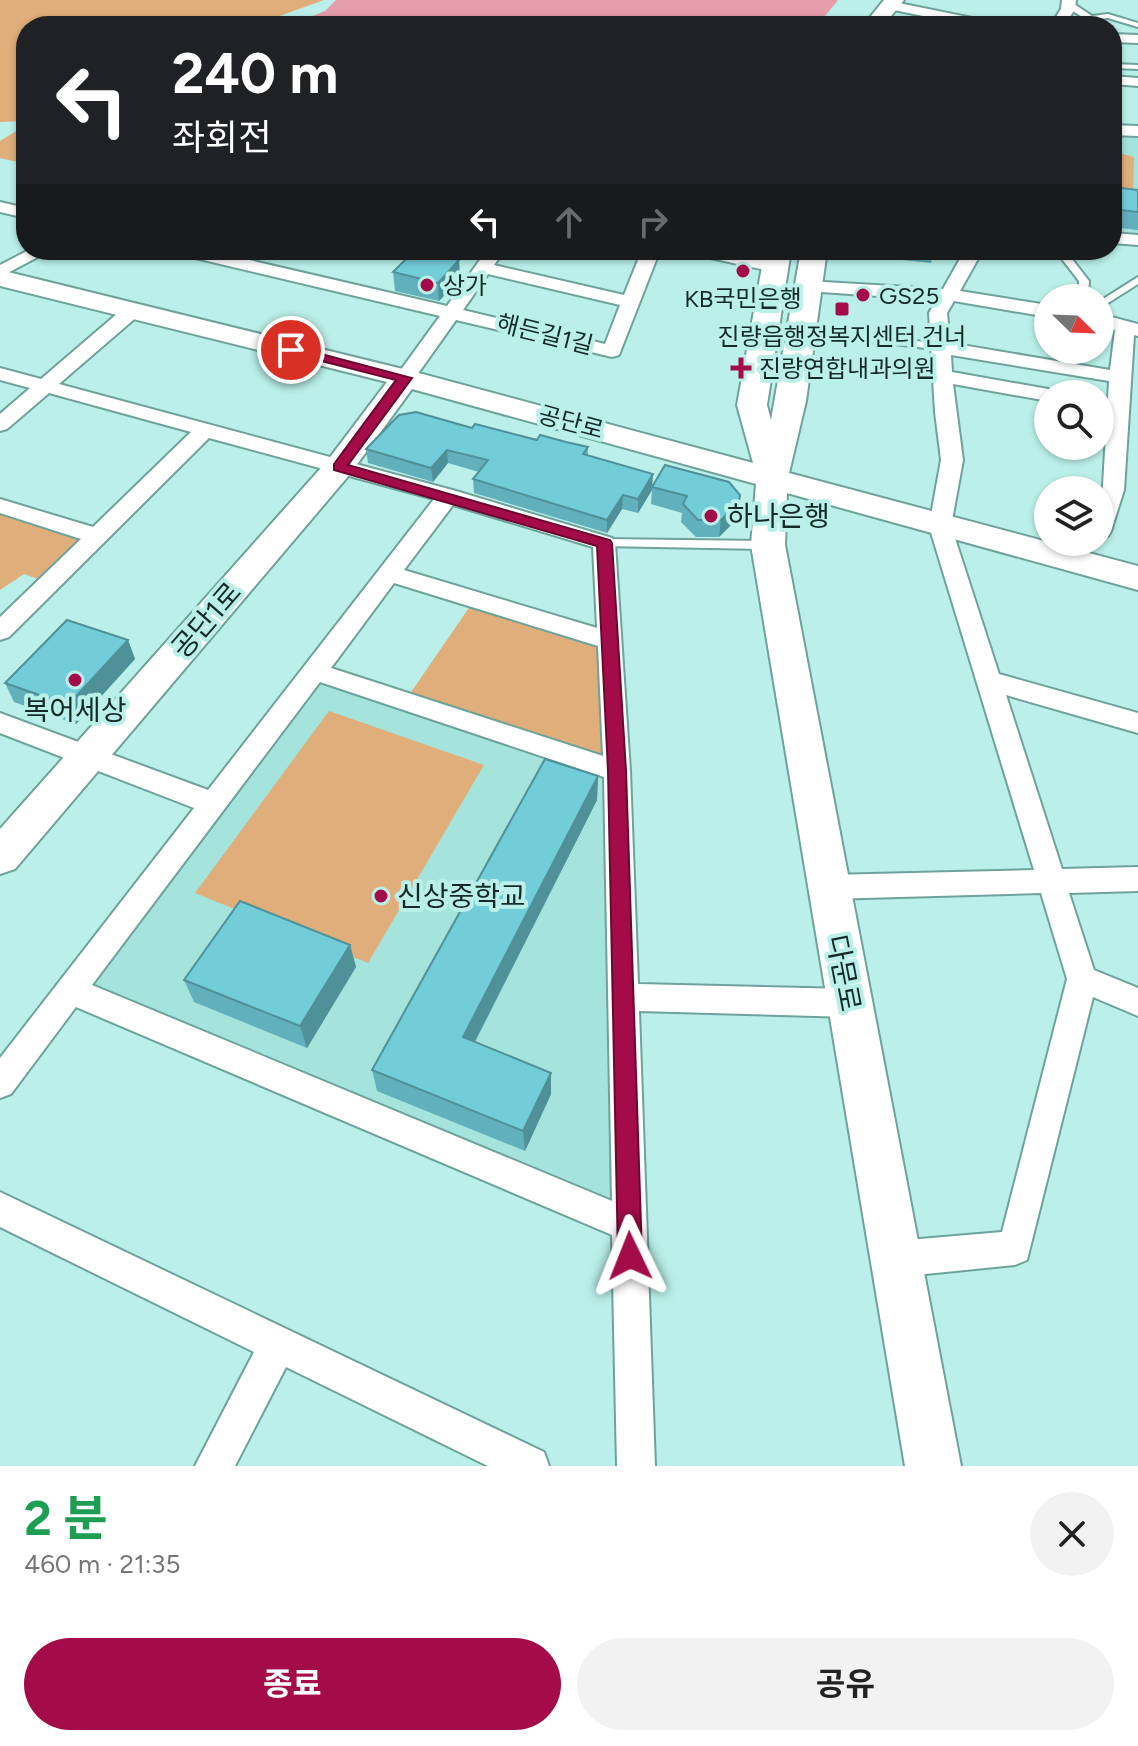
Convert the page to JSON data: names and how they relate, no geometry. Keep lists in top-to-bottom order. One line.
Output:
{"streets":{"main road":["공단로","공단1로","다문로"],"street":["해든길1길"]},"crossings":[["공단로","공단1로"],["공단로","다문로"]],"places":{"other":["KB국민은행","상가","GS25","하나은행","복어세상","신상중학교"],"transit":["진량읍행정복지센터 건너"],"health":["진량연합내과의원"]},"north":"bottom right","page":{"turn":["240 m","좌회전"],"heading":["2 분","460 m · 21:35"],"buttons":["종료","공유"]}}
